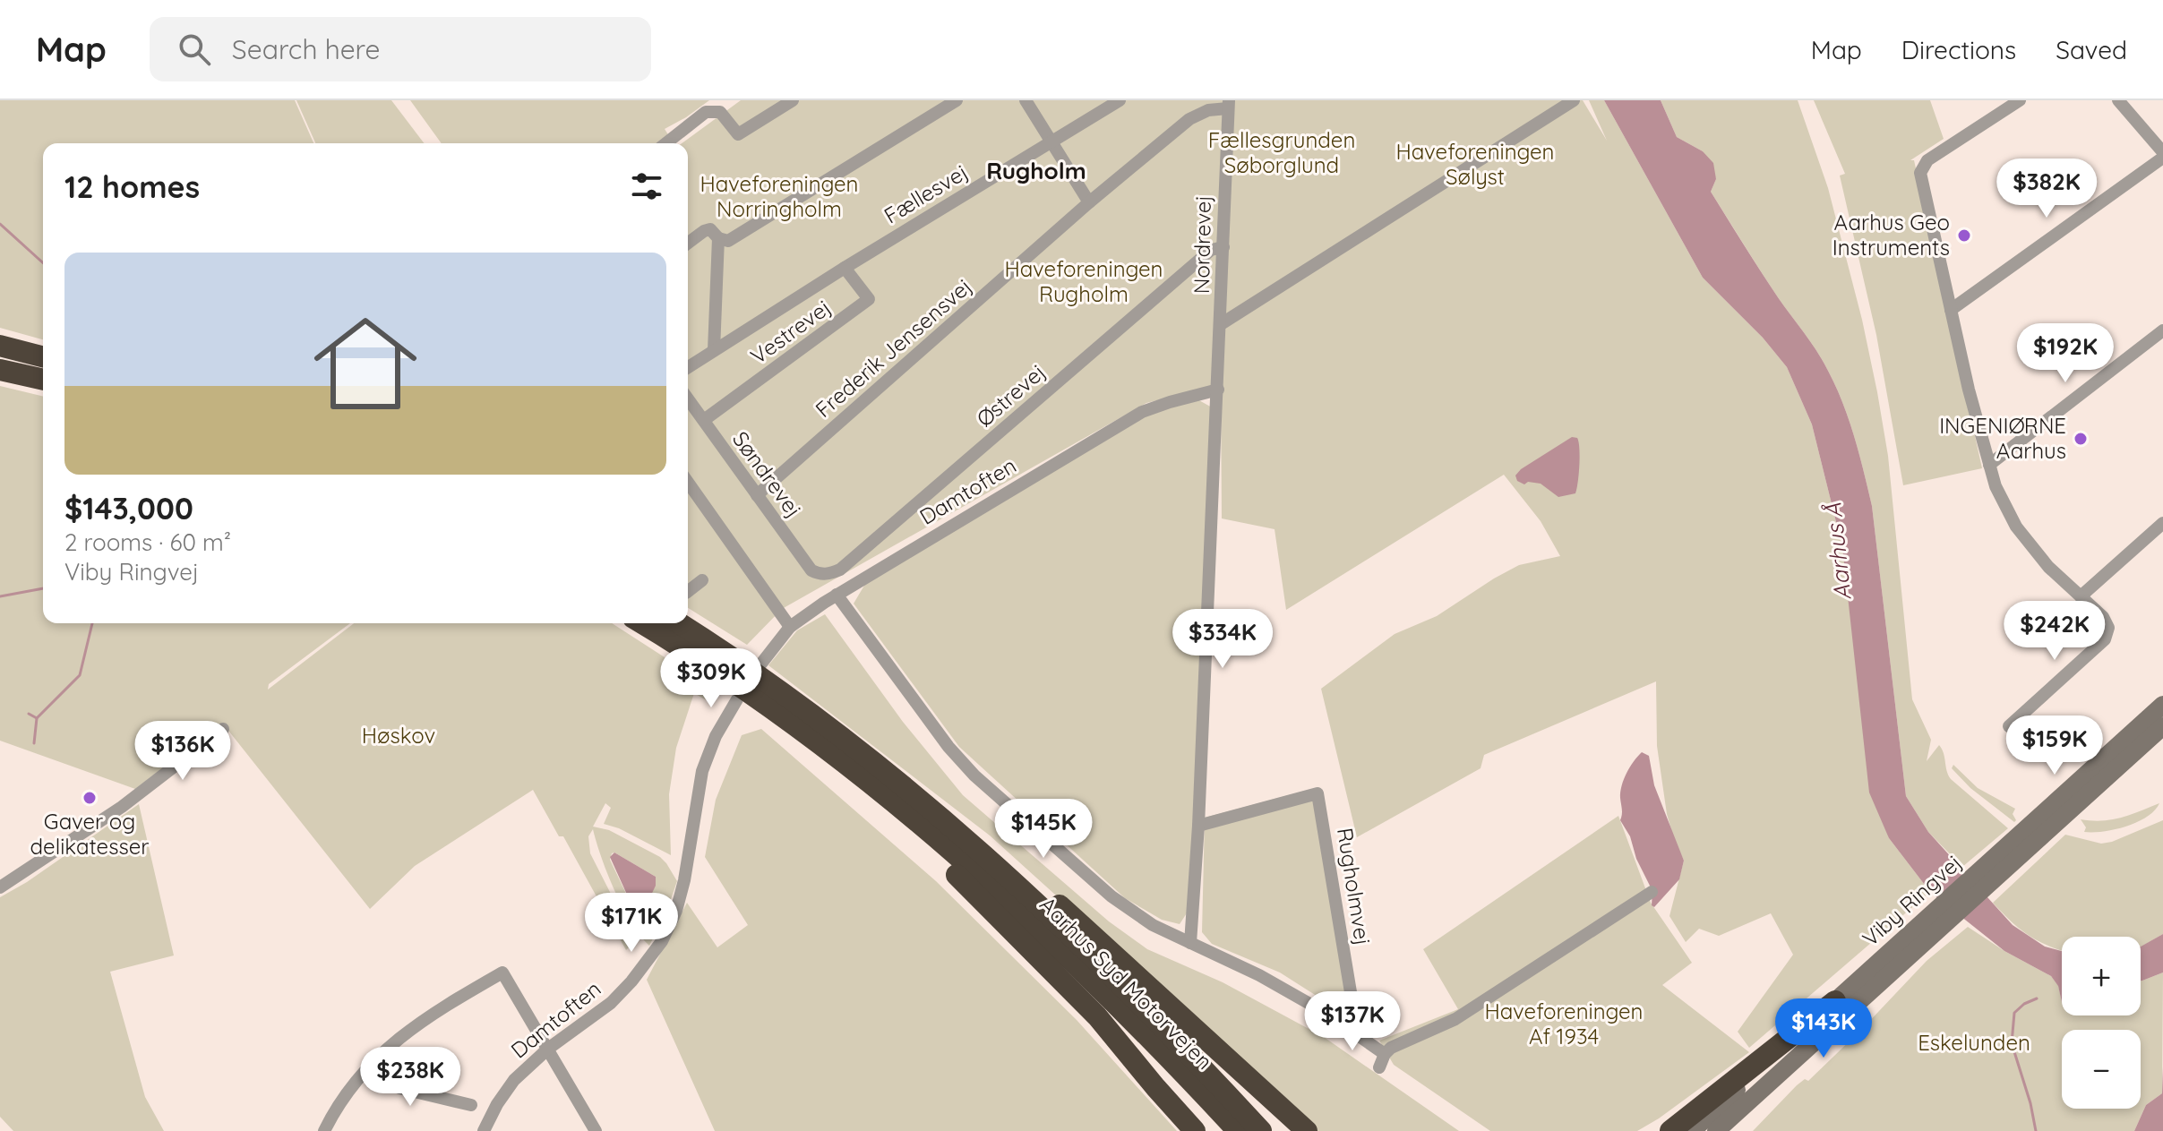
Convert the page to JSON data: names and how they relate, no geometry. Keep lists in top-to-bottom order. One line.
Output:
{"streets":{"highway":["Aarhus Syd Motorvejen"],"main road":["Viby Ringvej"],"street":["Fællesvej","Nordrevej","Vestrevej","Frederik Jensensvej","Østrevej","Søndrevej","Damtoften","Rugholmvej"]},"crossings":[["Fællesvej","Vestrevej"],["Nordrevej","Frederik Jensensvej"],["Nordrevej","Østrevej"],["Nordrevej","Damtoften"],["Vestrevej","Søndrevej"],["Frederik Jensensvej","Søndrevej"],["Østrevej","Søndrevej"]],"districts":["Rugholm"],"water":["Aarhus Å"],"parks":["Fællesgrunden Søborglund","Haveforeningen Sølyst","Haveforeningen Norringholm","Haveforeningen Rugholm","Høskov","Haveforeningen Af 1934","Eskelunden"],"places":["Aarhus Geo Instruments","INGENIØRNE Aarhus","Gaver og delikatesser"],"page":{"header":"Map","search":"Search here","nav":["Map","Directions","Saved"],"heading":"12 homes","price":["$382K","$192K","$242K","$334K","$309K","$159K","$136K","$145K","$171K","$137K","$143K","$238K"],"list":[{"name":"$143,000","note":"2 rooms · 60 m² · Viby Ringvej"}],"map_buttons":["+","−"]}}
